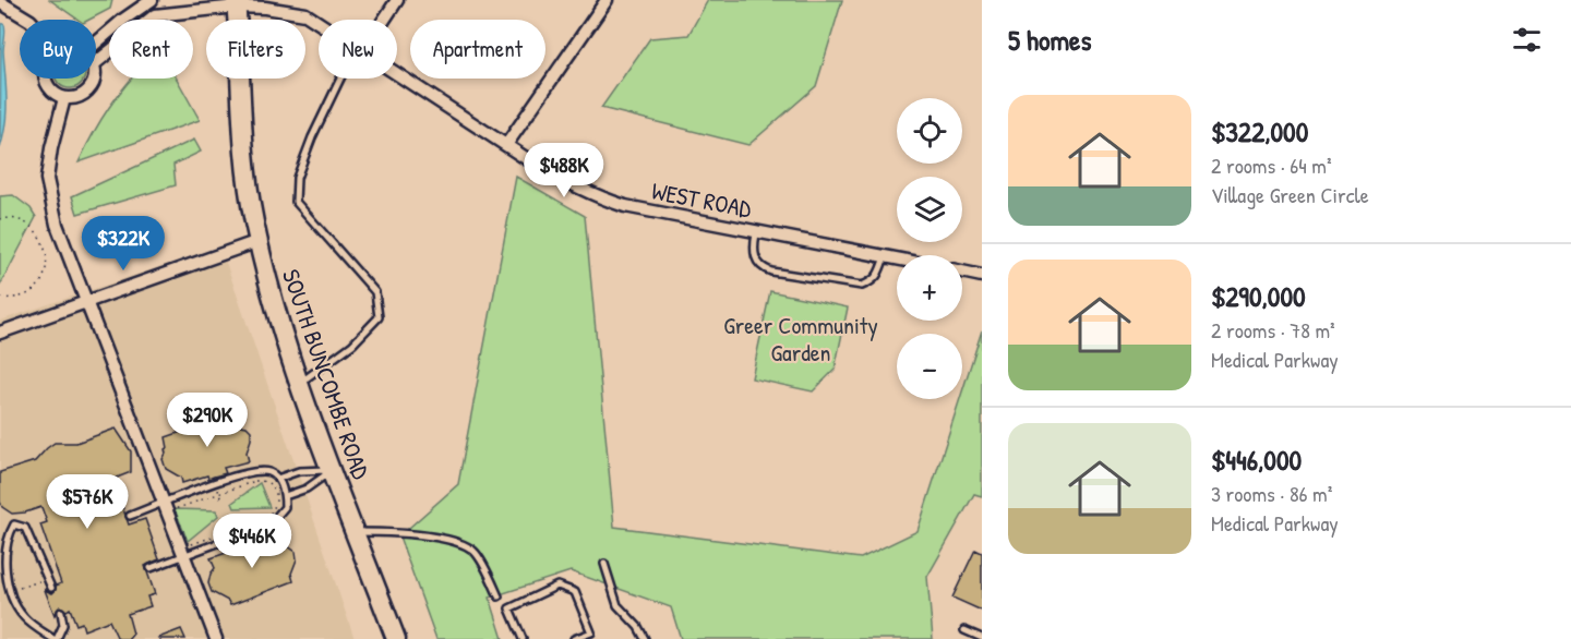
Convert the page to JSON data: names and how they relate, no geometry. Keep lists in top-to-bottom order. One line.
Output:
{"streets":{"main road":["SOUTH BUNCOMBE ROAD"],"street":["WEST ROAD"]},"crossings":[["WEST ROAD","SOUTH BUNCOMBE ROAD"]],"parks":["Greer Community Garden"],"page":{"heading":"5 homes","chip":["Buy","Rent","Filters","New","Apartment"],"list":[{"name":"$322,000","note":"2 rooms · 64 m² · Village Green Circle"},{"name":"$290,000","note":"2 rooms · 78 m² · Medical Parkway"},{"name":"$446,000","note":"3 rooms · 86 m² · Medical Parkway"}],"map_buttons":["+","−"],"price":["$488K","$322K","$290K","$576K","$446K"]}}
